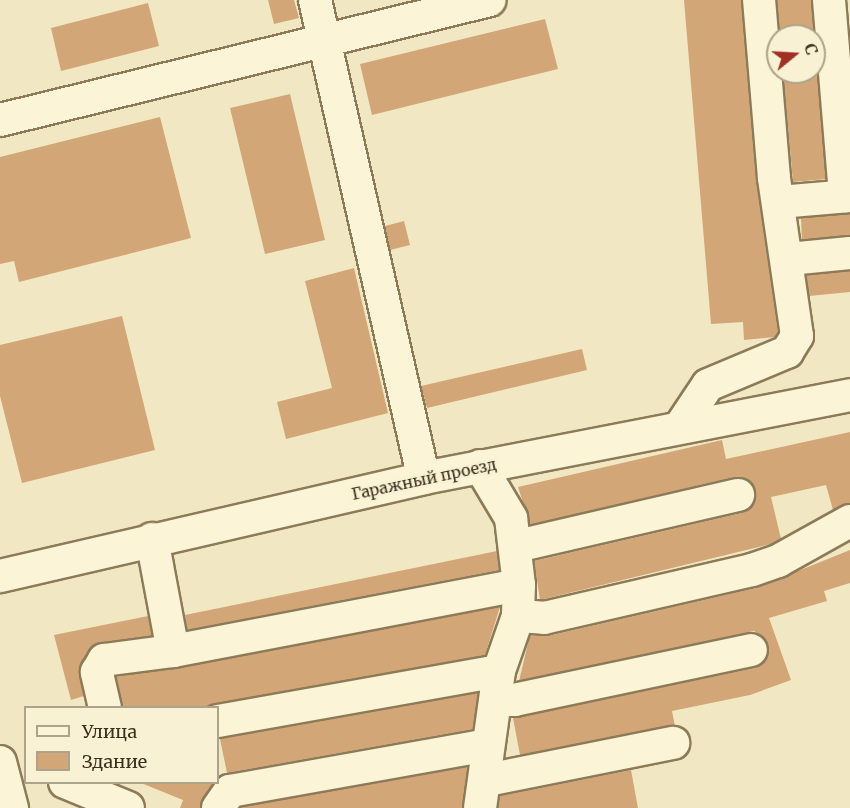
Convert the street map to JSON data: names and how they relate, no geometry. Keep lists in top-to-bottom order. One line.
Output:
{"streets":{"street":["Гаражный проезд"]},"legend":["Улица","Здание"],"north":"right"}
